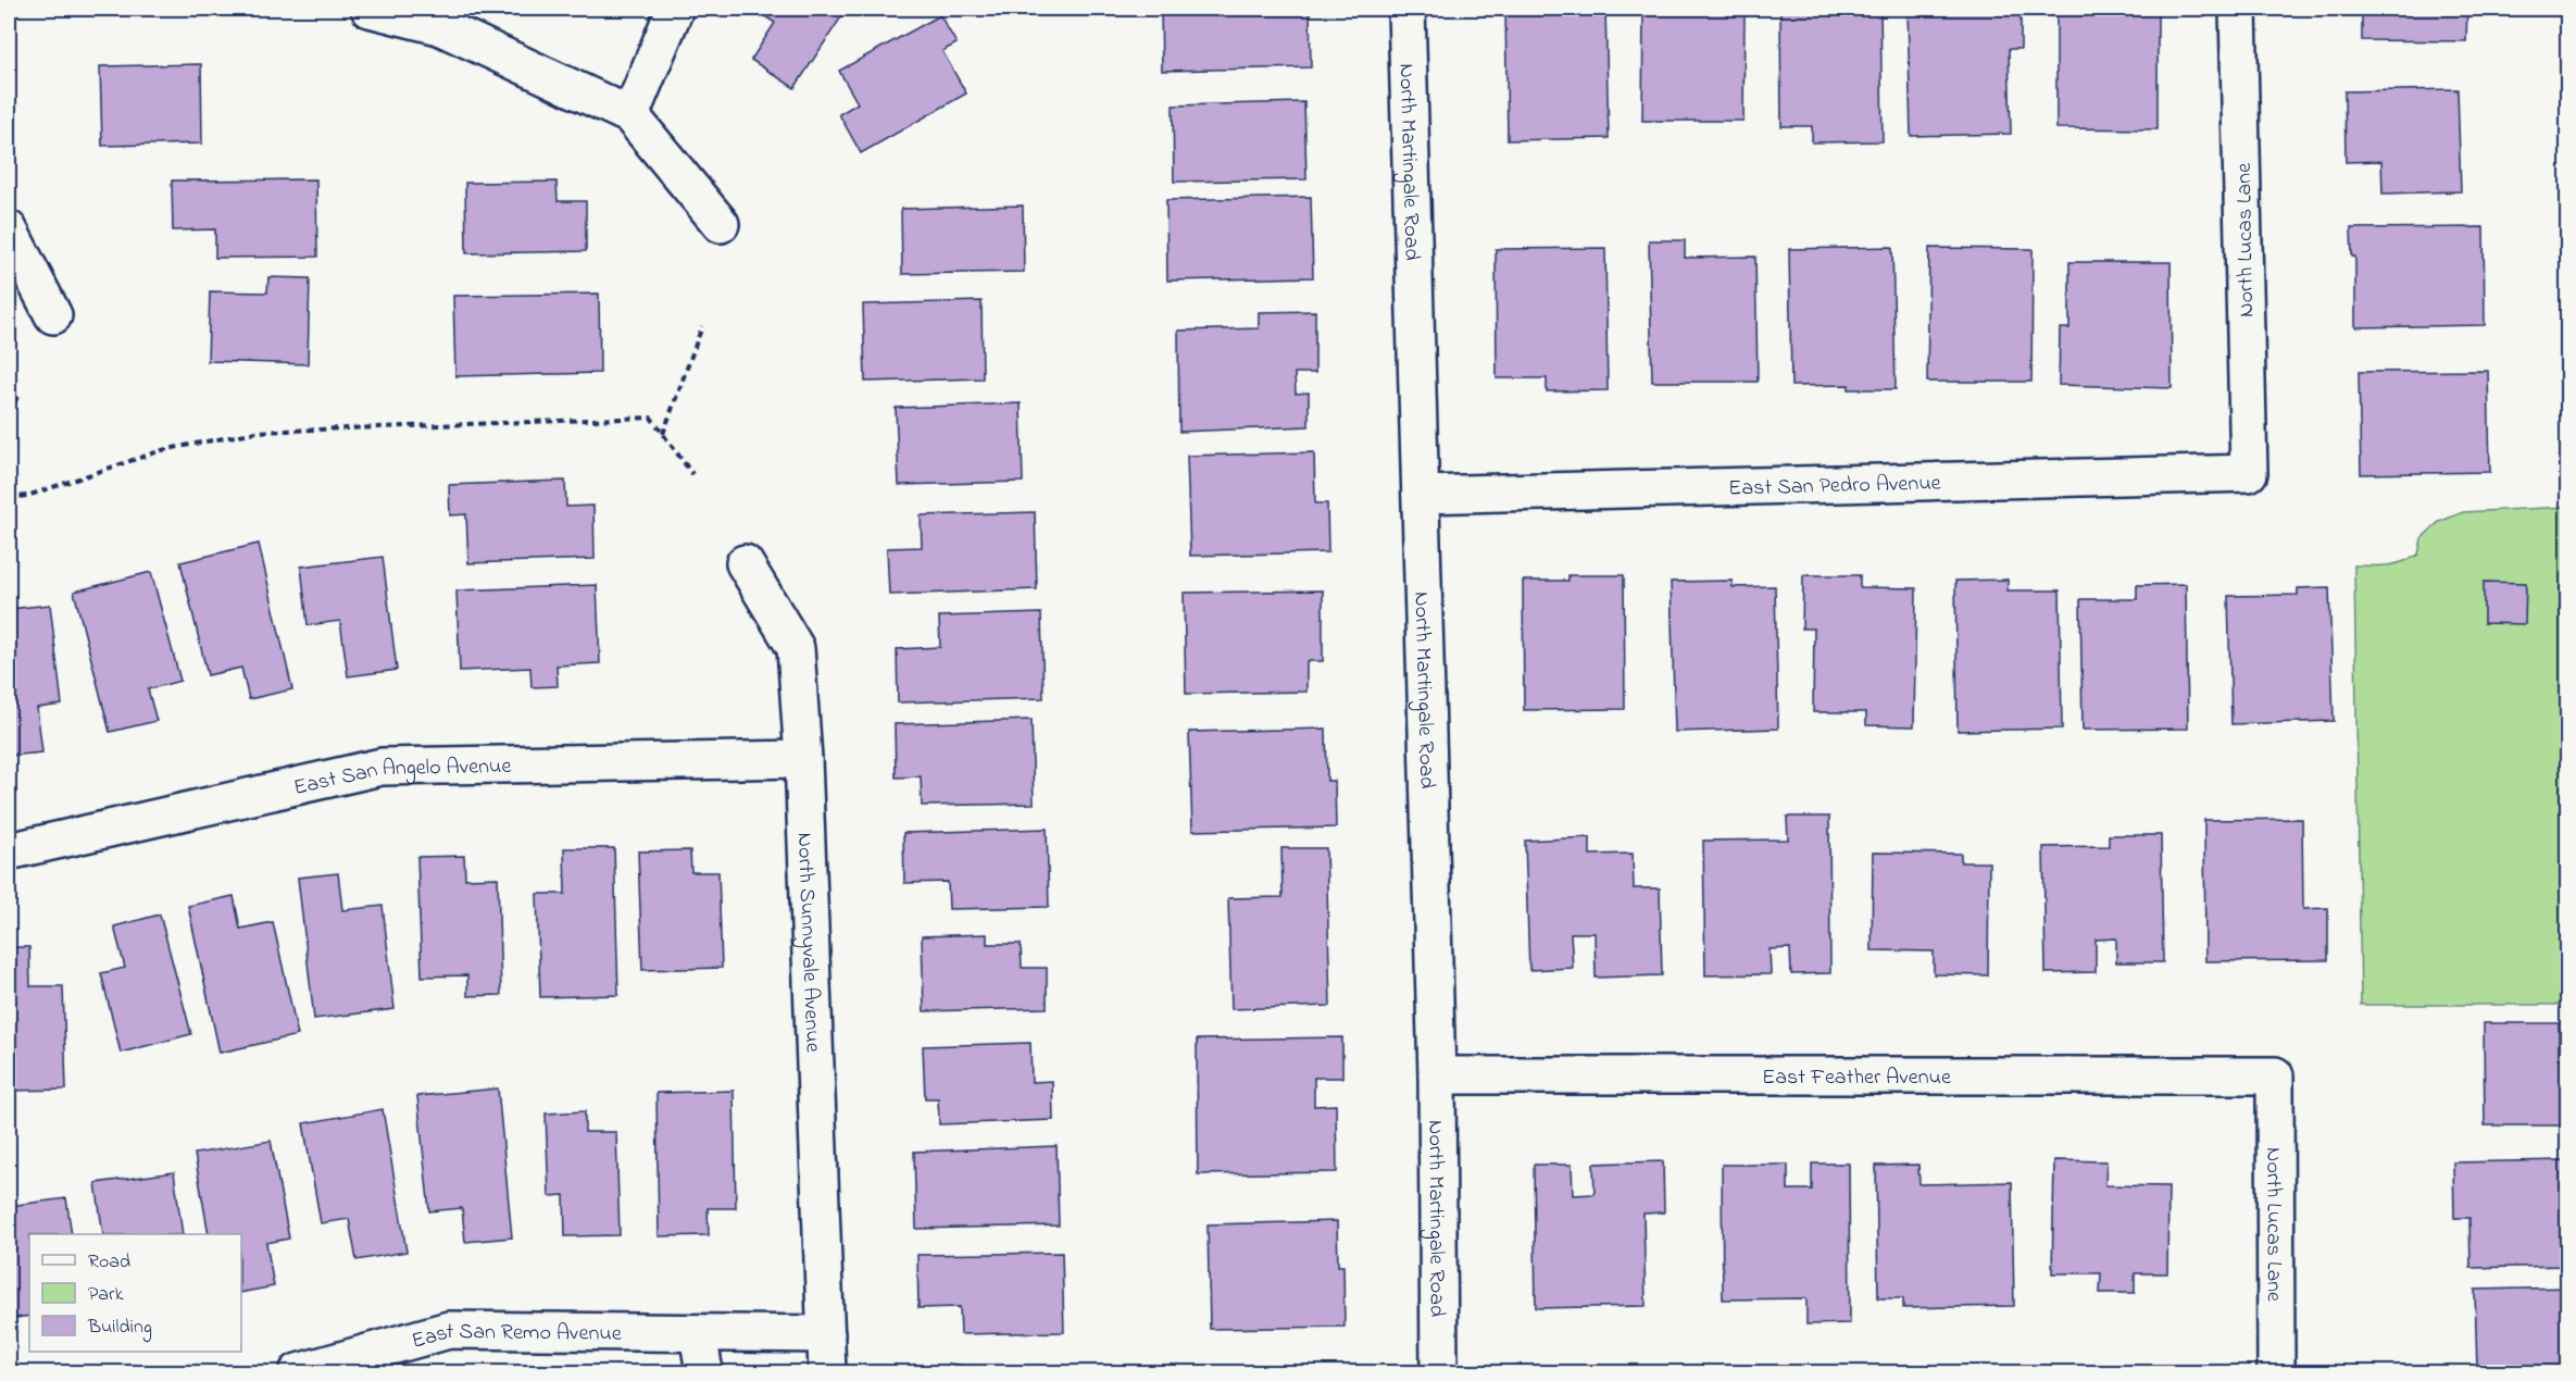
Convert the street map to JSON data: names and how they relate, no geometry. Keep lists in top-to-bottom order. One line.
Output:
{"streets":{"street":["North Martingale Road","North Lucas Lane","East San Pedro Avenue","East San Angelo Avenue","North Sunnyvale Avenue","East Feather Avenue","East San Remo Avenue"]},"crossings":[["North Martingale Road","East San Pedro Avenue"],["North Martingale Road","East Feather Avenue"],["North Lucas Lane","East San Pedro Avenue"],["North Lucas Lane","East Feather Avenue"],["East San Angelo Avenue","North Sunnyvale Avenue"],["North Sunnyvale Avenue","East San Remo Avenue"]],"legend":["Road","Park","Building"]}
